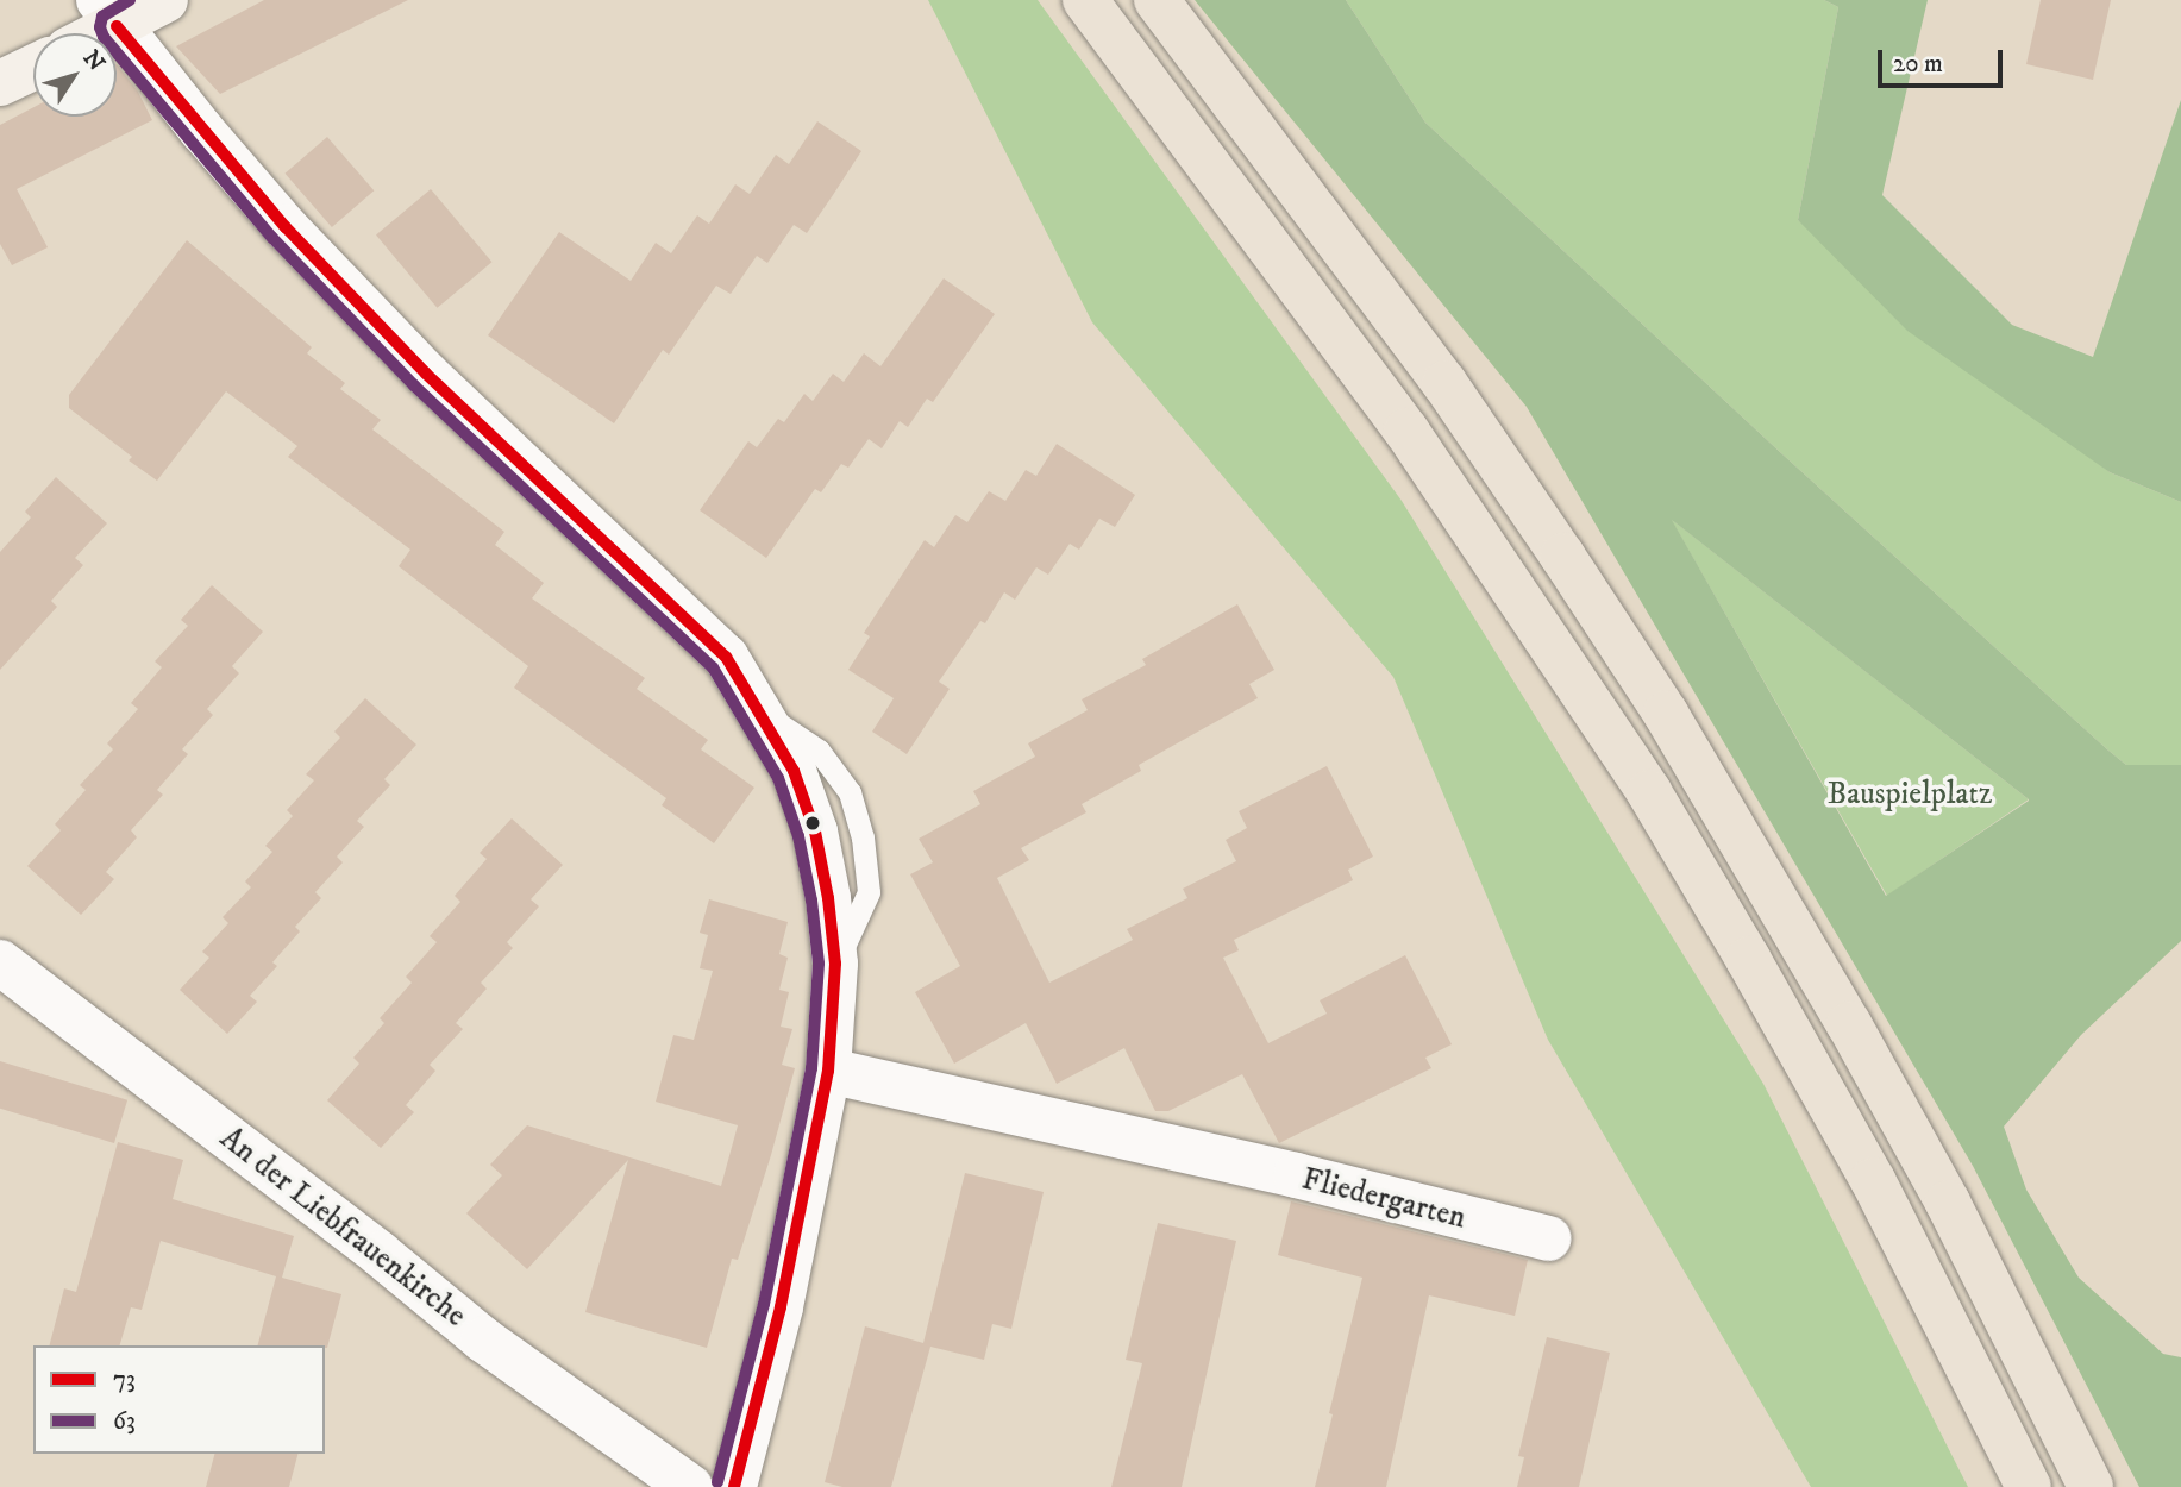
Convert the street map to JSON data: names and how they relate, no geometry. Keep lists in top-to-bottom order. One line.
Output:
{"streets":{"street":["Fliedergarten","An der Liebfrauenkirche"]},"parks":["Bauspielplatz"],"lines":["transit line 63","transit line 73"],"legend":["73","63"],"scale_bar":"20 m","north":"top right"}
